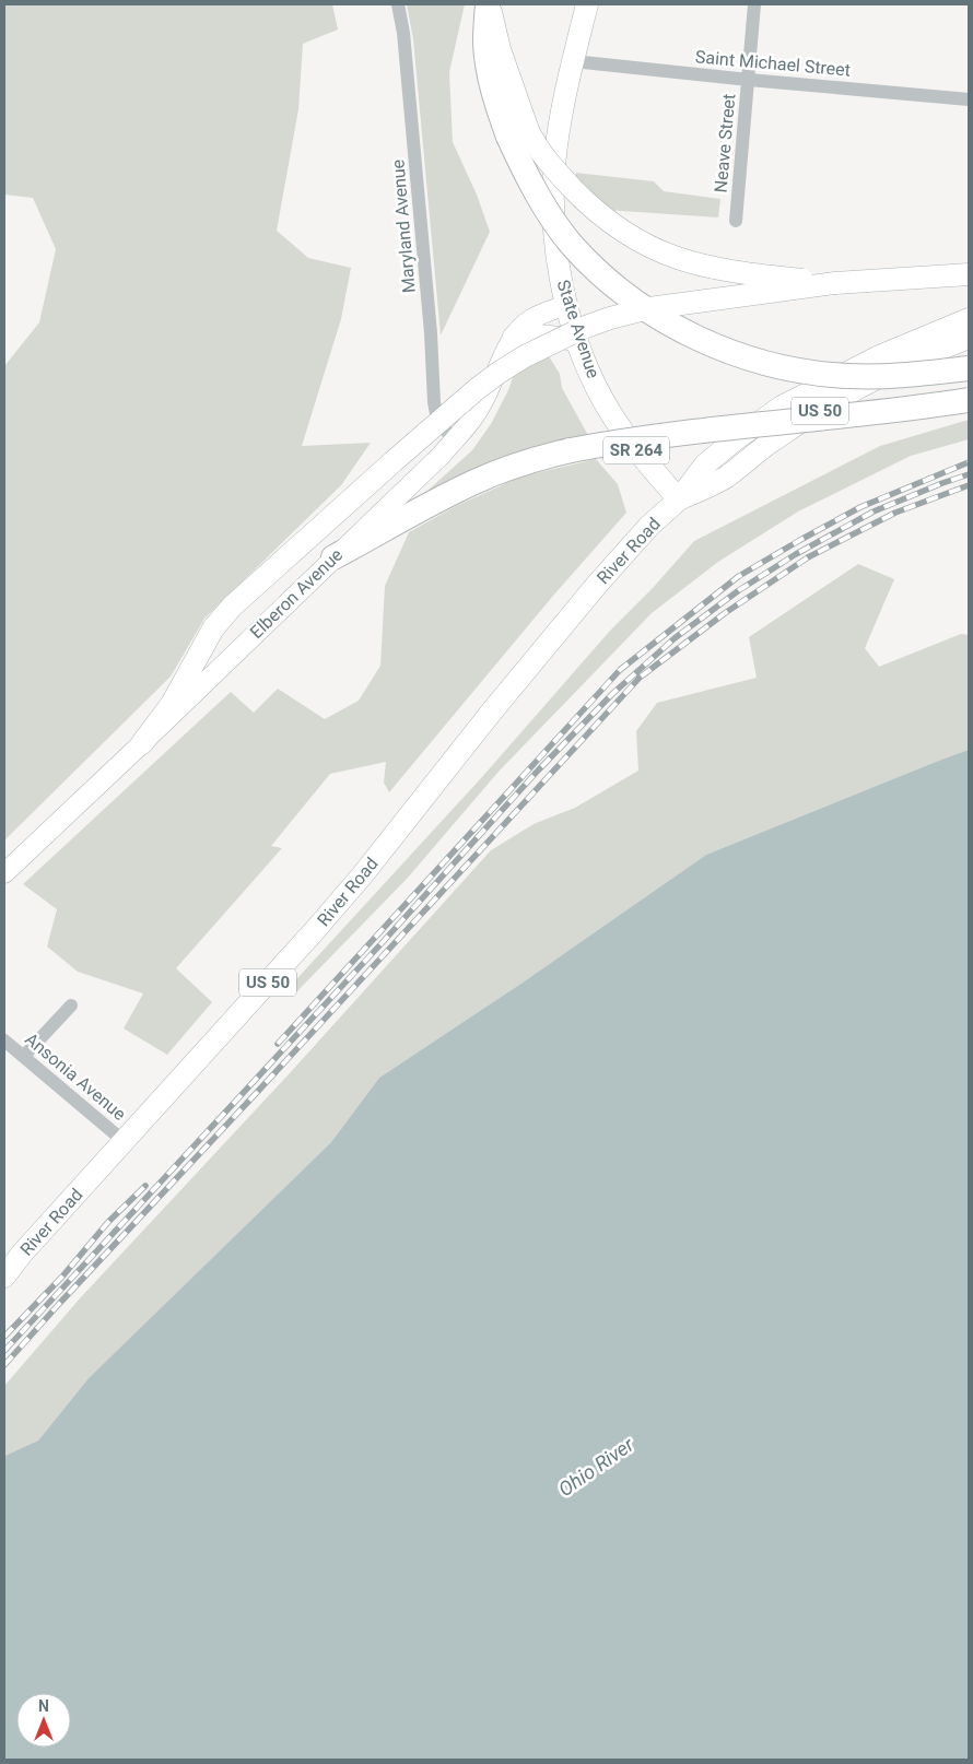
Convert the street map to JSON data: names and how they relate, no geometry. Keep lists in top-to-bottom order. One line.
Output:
{"streets":{"main road":["State Avenue","US 50","SR 264","River Road"],"street":["Saint Michael Street","Neave Street","Maryland Avenue","Elberon Avenue","Ansonia Avenue"]},"crossings":[["Saint Michael Street","Neave Street"],["Saint Michael Street","State Avenue"],["Maryland Avenue","Elberon Avenue"],["State Avenue","River Road"],["State Avenue","Elberon Avenue"],["River Road","Ansonia Avenue"]],"water":["Ohio River"],"north":"top"}
